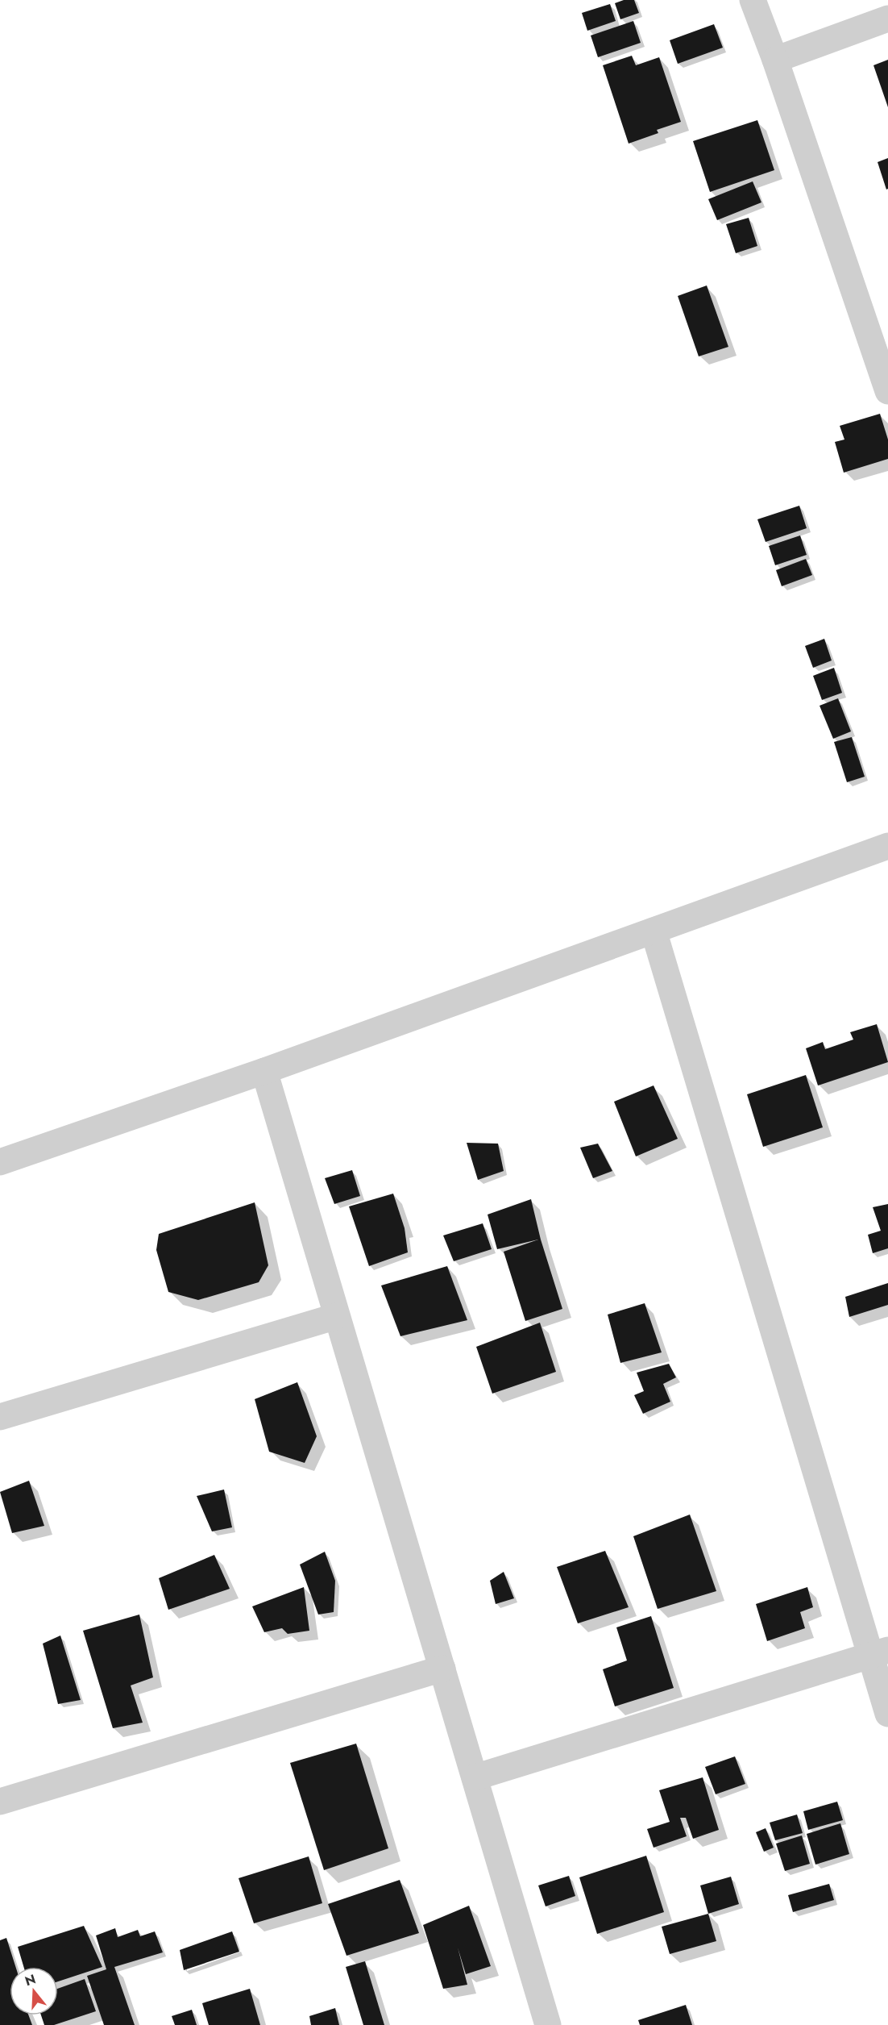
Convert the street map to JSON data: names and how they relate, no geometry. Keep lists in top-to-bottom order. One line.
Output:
{"north":"top"}
